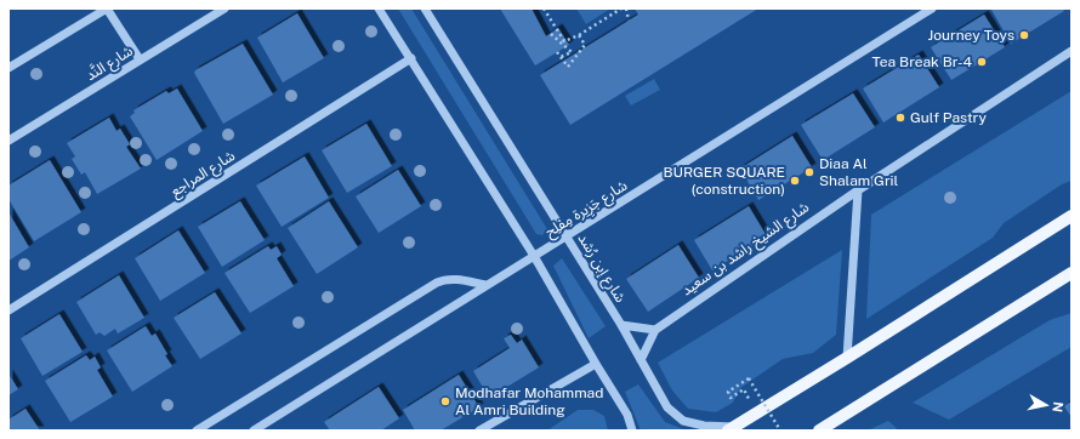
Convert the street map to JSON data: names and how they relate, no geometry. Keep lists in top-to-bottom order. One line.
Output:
{"streets":{"street":["شارع النَّد","شارع المراجع","شارع جَزِيرة مِفلِح","شارع الشيخ راشد بن سعيد","شارع إبن رُشد"]},"crossings":[["شارع جَزِيرة مِفلِح","شارع إبن رُشد"],["شارع الشيخ راشد بن سعيد","شارع إبن رُشد"]],"places":["Journey Toys","Tea Break Br-4","Gulf Pastry","Diaa Al Shalam Gril","BURGER SQUARE (construction)","Modhafar Mohammad Al Amri Building"],"north":"right"}
